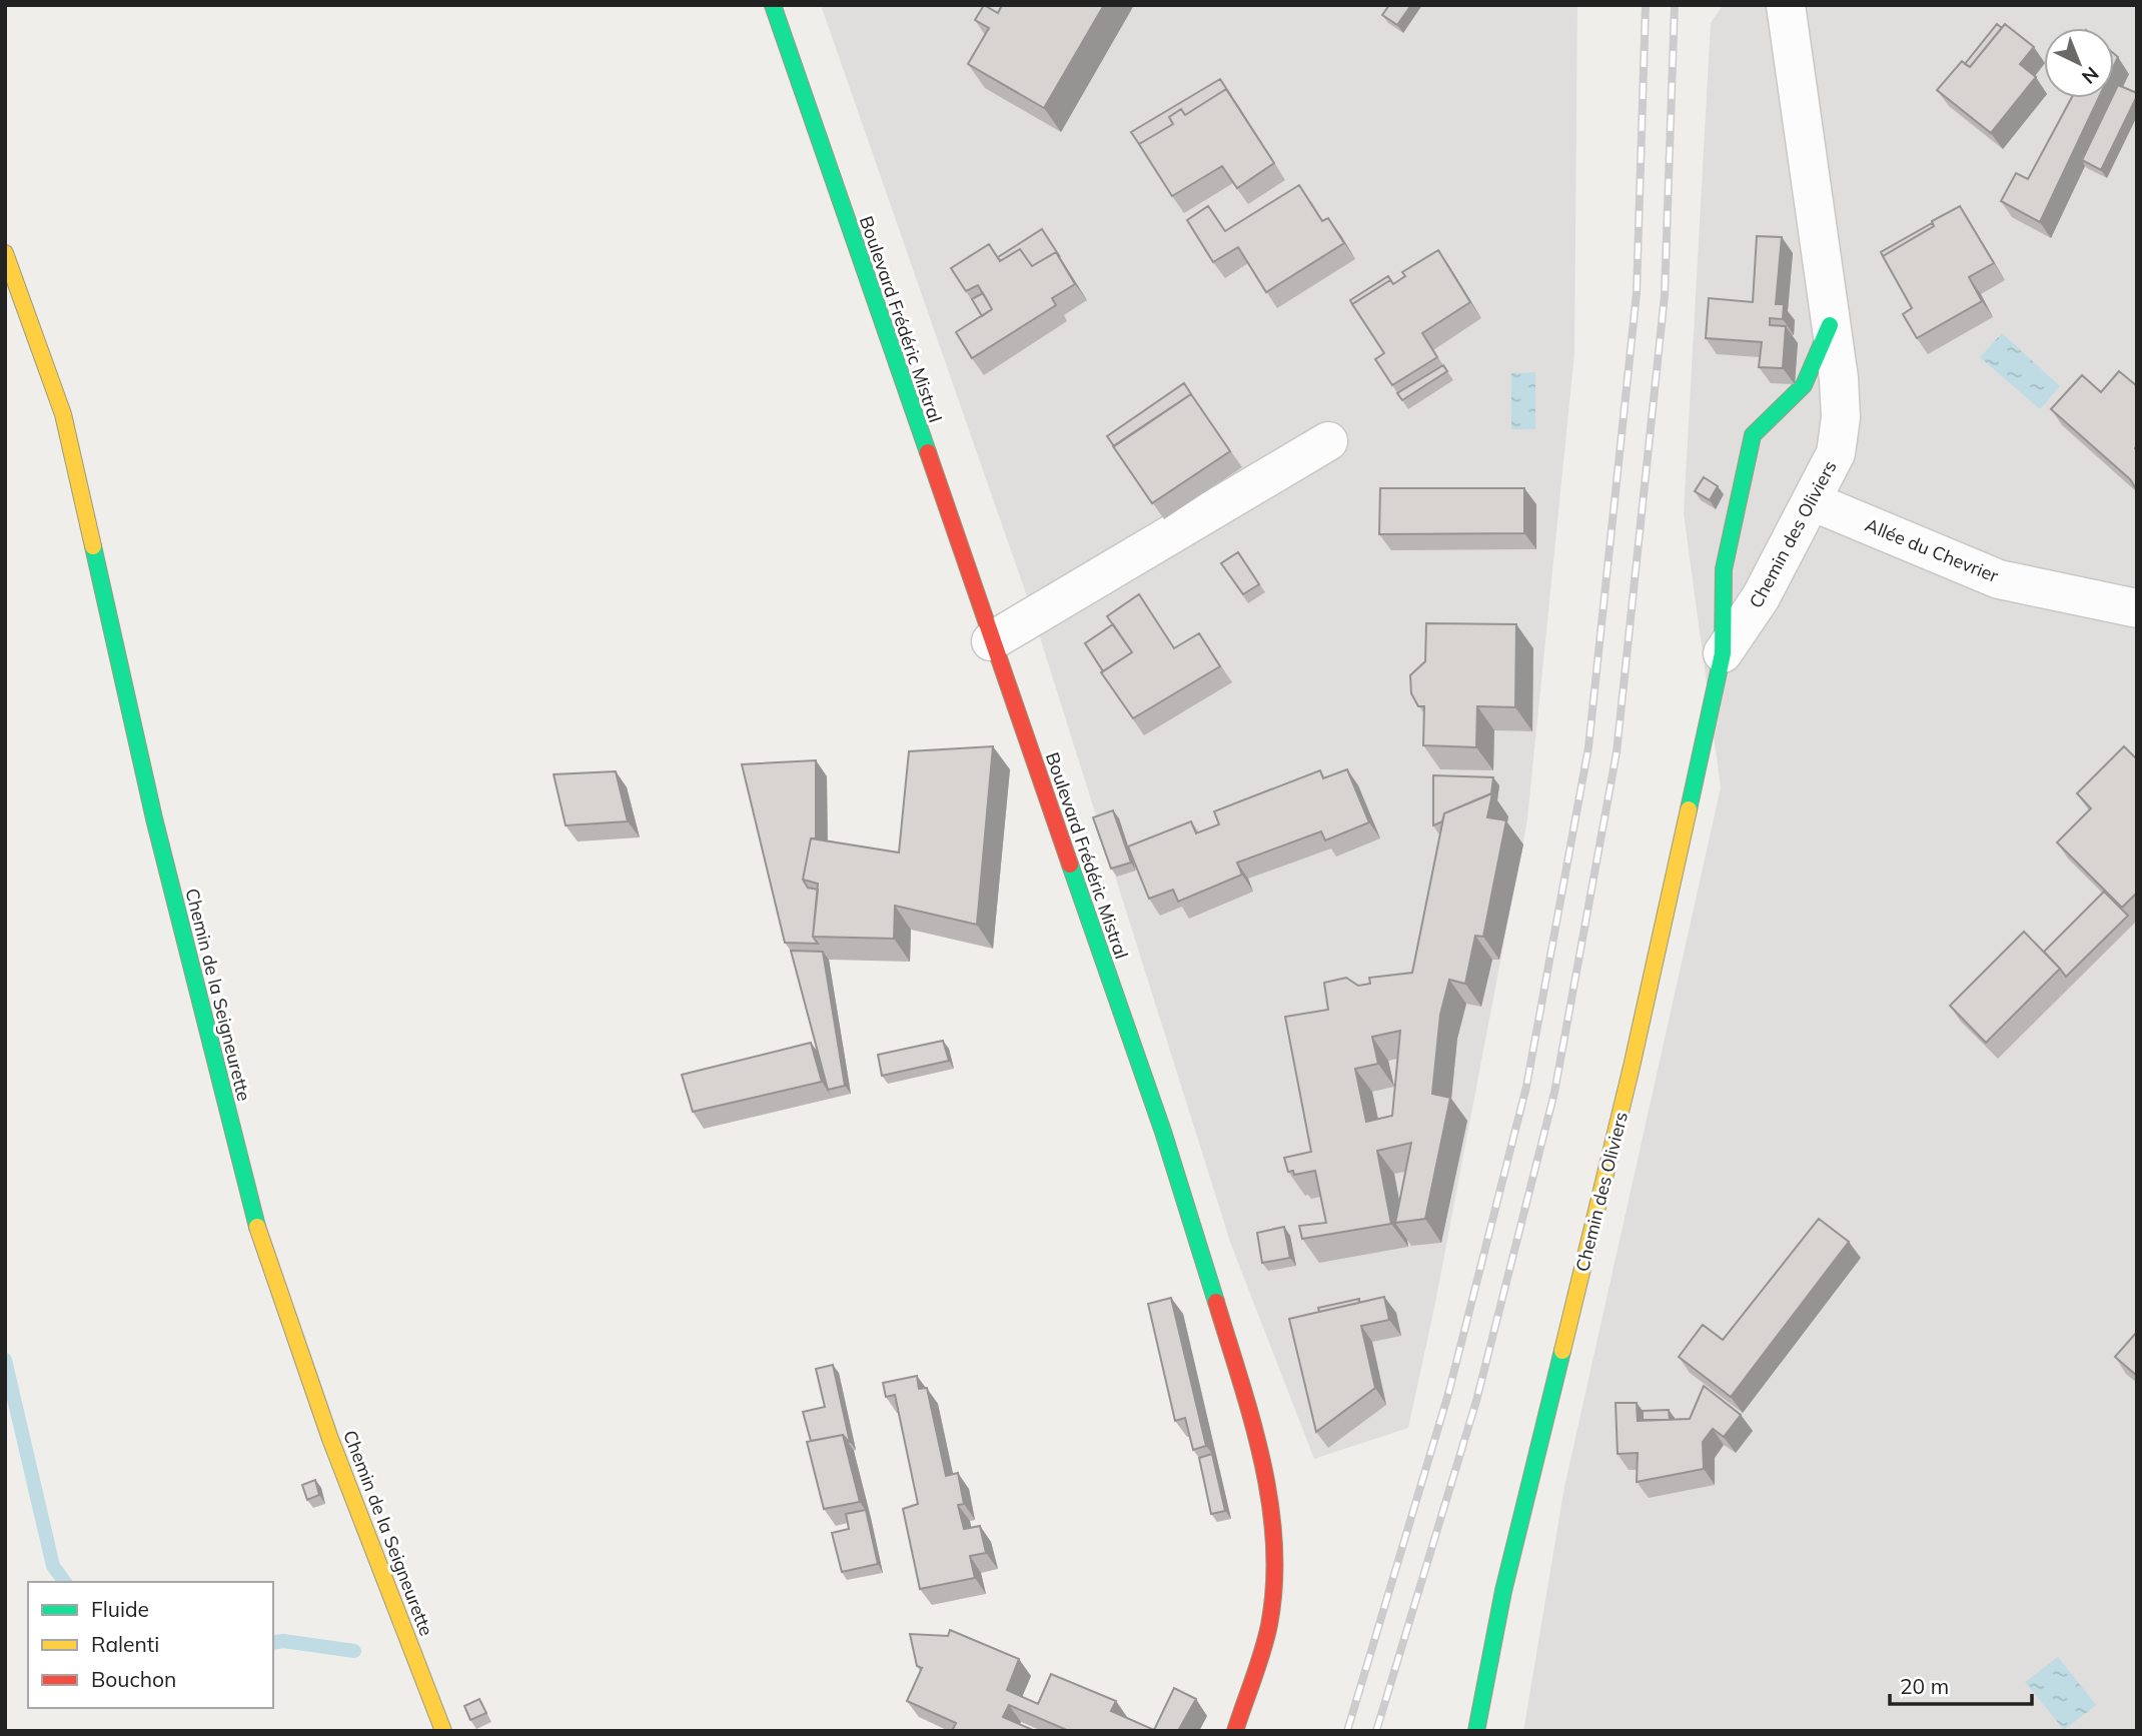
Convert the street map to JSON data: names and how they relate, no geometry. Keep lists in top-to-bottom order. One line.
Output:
{"streets":{"street":["Boulevard Frédéric Mistral","Chemin des Oliviers","Allée du Chevrier","Chemin de la Seigneurette"]},"crossings":[["Chemin des Oliviers","Allée du Chevrier"]],"legend":["Fluide","Ralenti","Bouchon"],"scale_bar":"20 m","north":"bottom right"}
